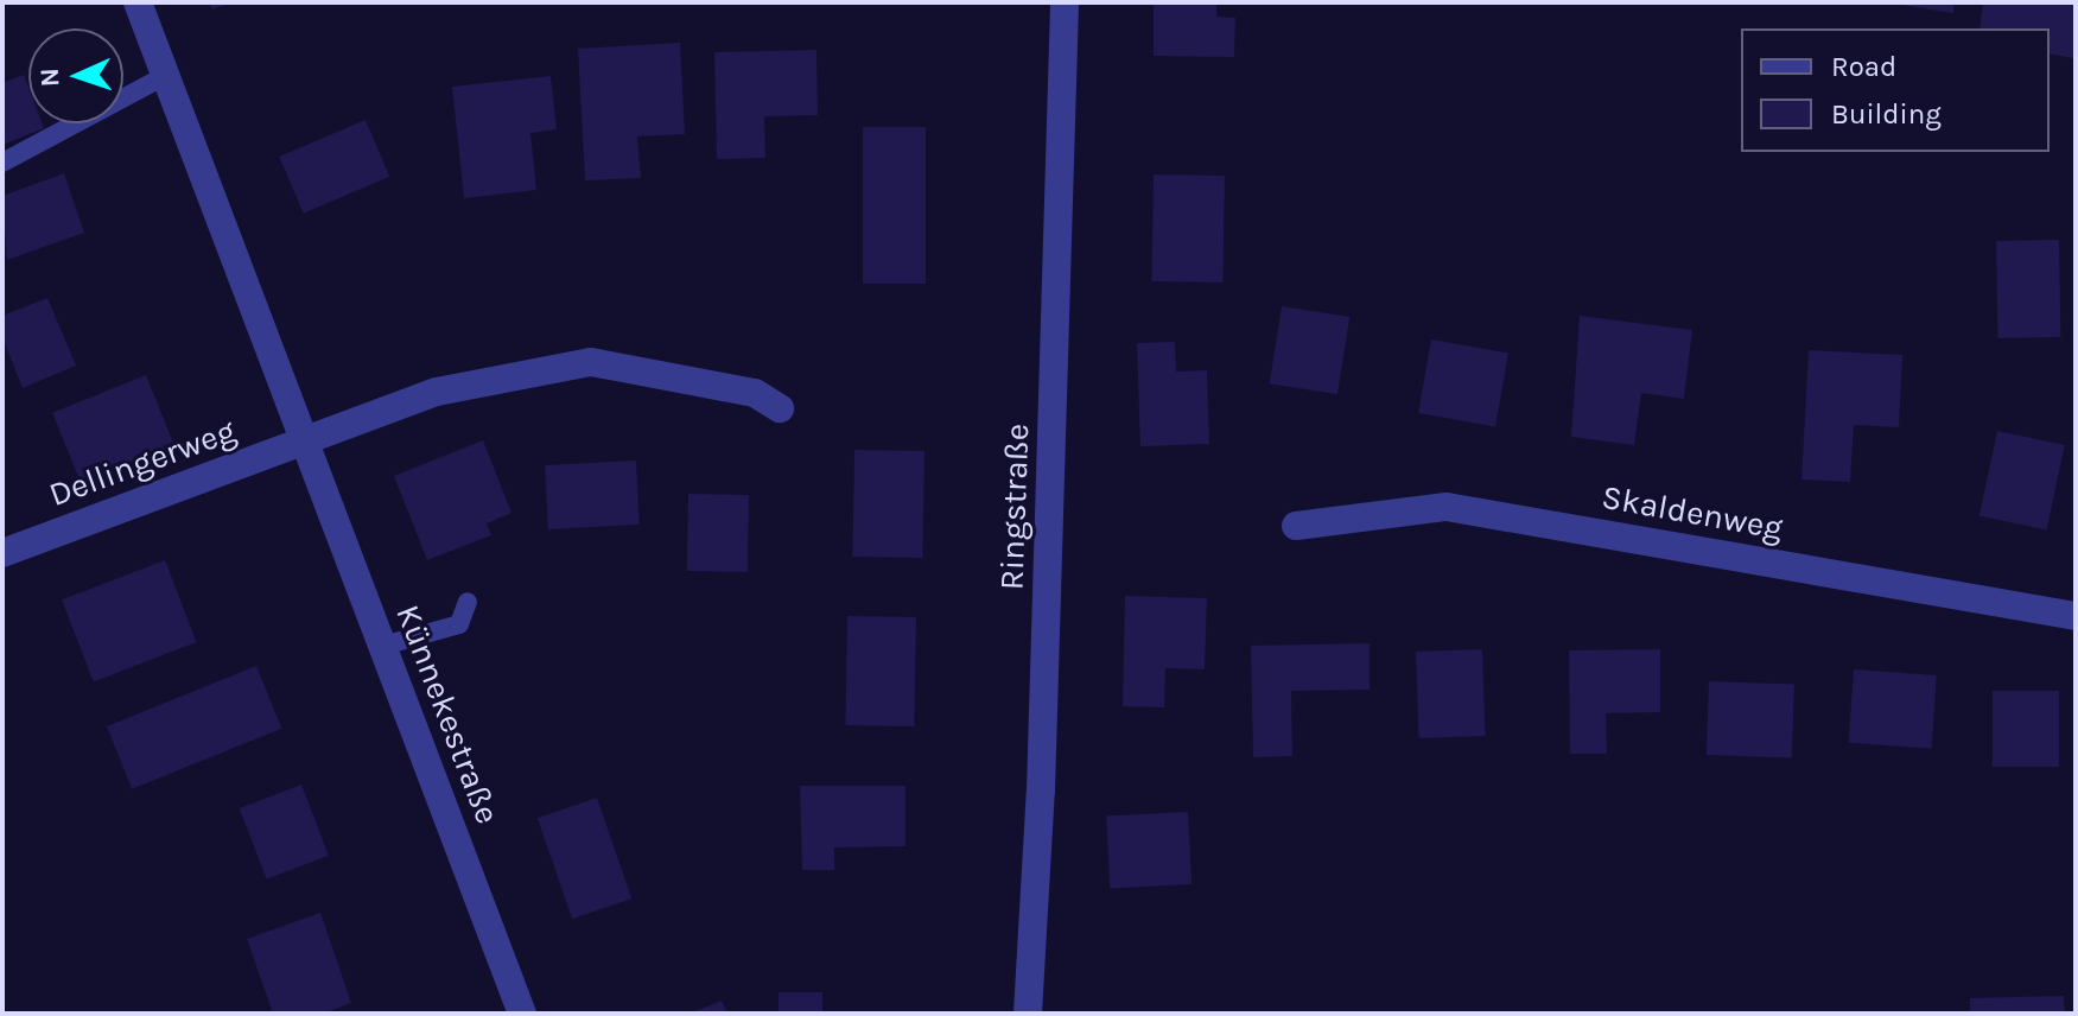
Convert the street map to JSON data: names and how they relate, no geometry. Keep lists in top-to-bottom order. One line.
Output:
{"streets":{"street":["Dellingerweg","Ringstraße","Skaldenweg","Künnekestraße"]},"crossings":[["Dellingerweg","Künnekestraße"]],"legend":["Road","Building"],"north":"left"}
